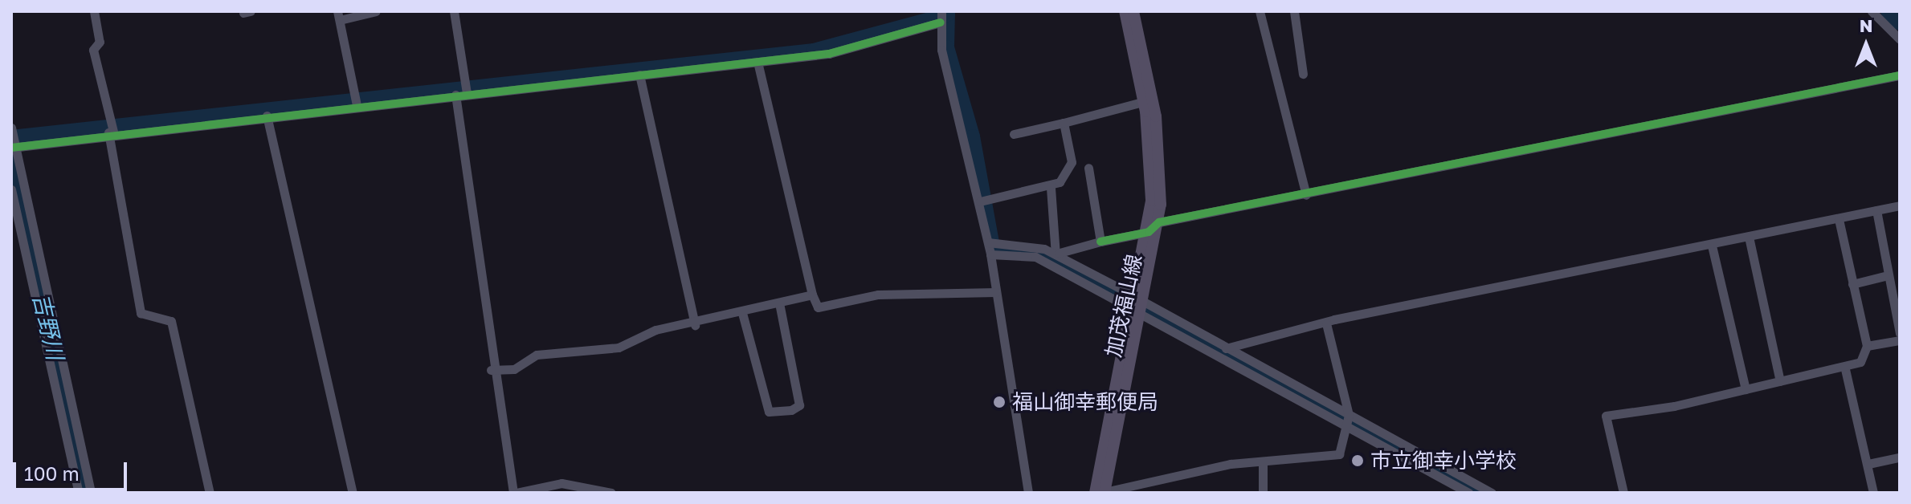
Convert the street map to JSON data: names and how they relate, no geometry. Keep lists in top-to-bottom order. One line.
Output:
{"streets":{"main road":["加茂福山線"]},"water":["吉野川"],"places":["福山御幸郵便局","市立御幸小学校"],"scale_bar":"100 m","north":"top"}
